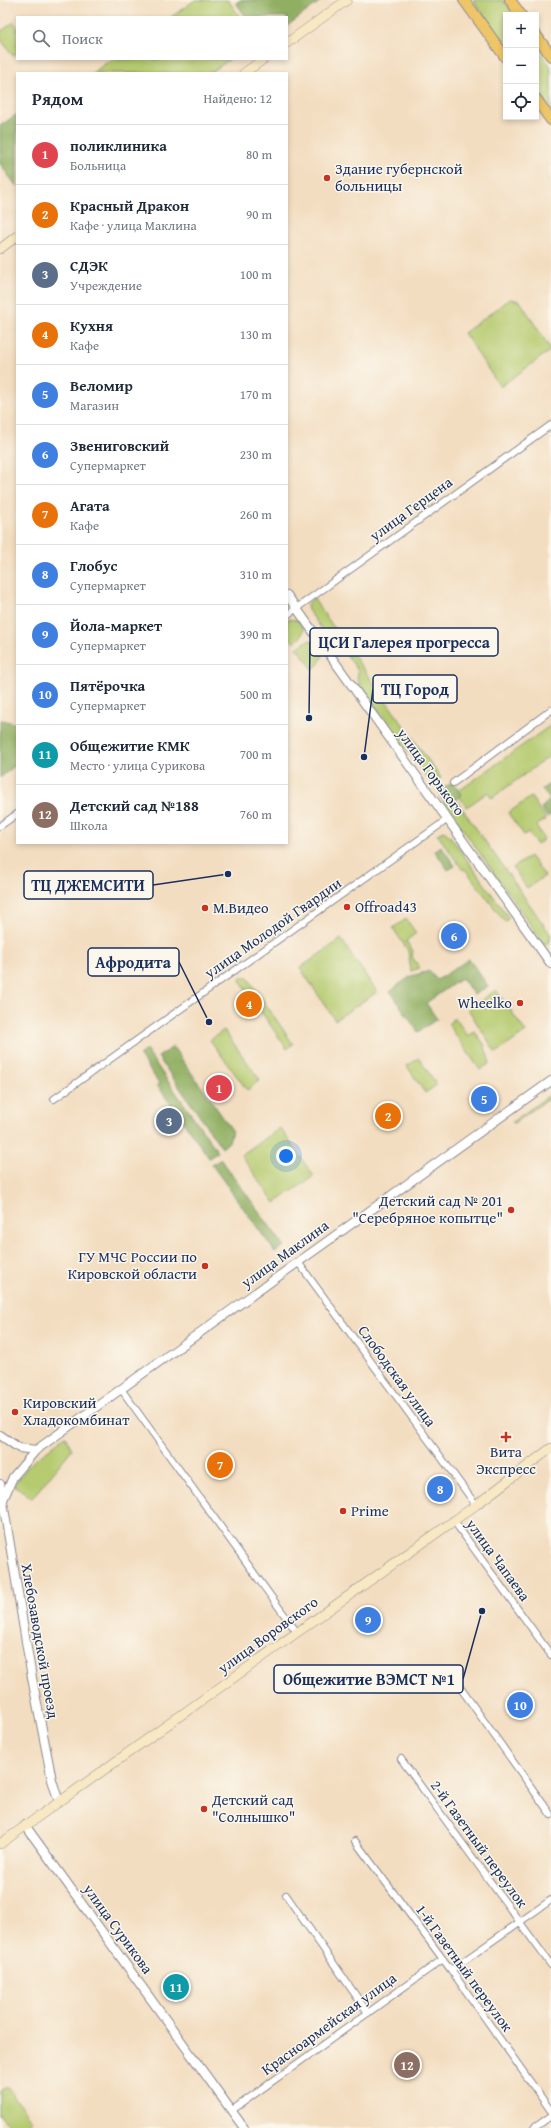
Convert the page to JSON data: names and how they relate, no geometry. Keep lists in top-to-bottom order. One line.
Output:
{"streets":{"main road":["улица Воровского"],"street":["улица Герцена","улица Горького","улица Молодой Гвардии","улица Маклина","Слободская улица","улица Чапаева","Хлебозаводской проезд","2-й Газетный переулок","улица Сурикова","1-й Газетный переулок","Красноармейская улица"]},"crossings":[["улица Герцена","улица Горького"],["улица Горького","улица Молодой Гвардии"],["улица Маклина","Слободская улица"],["улица Маклина","Хлебозаводской проезд"],["Слободская улица","улица Воровского"],["улица Чапаева","улица Воровского"],["улица Воровского","Хлебозаводской проезд"],["улица Воровского","улица Сурикова"],["улица Сурикова","Красноармейская улица"],["1-й Газетный переулок","Красноармейская улица"]],"places":{"other":["Здание губернской больницы","ЦСИ Галерея прогресса","ТЦ Город","ТЦ ДЖЕМСИТИ","Offroad43","М.Видео","Wheelko","Афродита","Детский сад № 201 \"Серебряное копытце\"","ГУ МЧС России по Кировской области","Кировский Хладокомбинат","Prime","Общежитие ВЭМСТ №1","Детский сад \"Солнышко\""],"health":["Вита Экспресс"]},"page":{"map_buttons":["+","−"],"search":"Поиск","heading":["Рядом","Найдено: 12"],"list":[{"mark":"1","name":"поликлиника","note":"Больница","value":"80 m"},{"mark":"2","name":"Красный Дракон","note":"Кафе · улица Маклина","value":"90 m"},{"mark":"3","name":"СДЭК","note":"Учреждение","value":"100 m"},{"mark":"4","name":"Кухня","note":"Кафе","value":"130 m"},{"mark":"5","name":"Веломир","note":"Магазин","value":"170 m"},{"mark":"6","name":"Звениговский","note":"Супермаркет","value":"230 m"},{"mark":"7","name":"Агата","note":"Кафе","value":"260 m"},{"mark":"8","name":"Глобус","note":"Супермаркет","value":"310 m"},{"mark":"9","name":"Йола-маркет","note":"Супермаркет","value":"390 m"},{"mark":"10","name":"Пятёрочка","note":"Супермаркет","value":"500 m"},{"mark":"11","name":"Общежитие КМК","note":"Место · улица Сурикова","value":"700 m"},{"mark":"12","name":"Детский сад №188","note":"Школа","value":"760 m"}],"pins":["6","4","1","5","2","3","7","8","9","10","11","12"]}}
